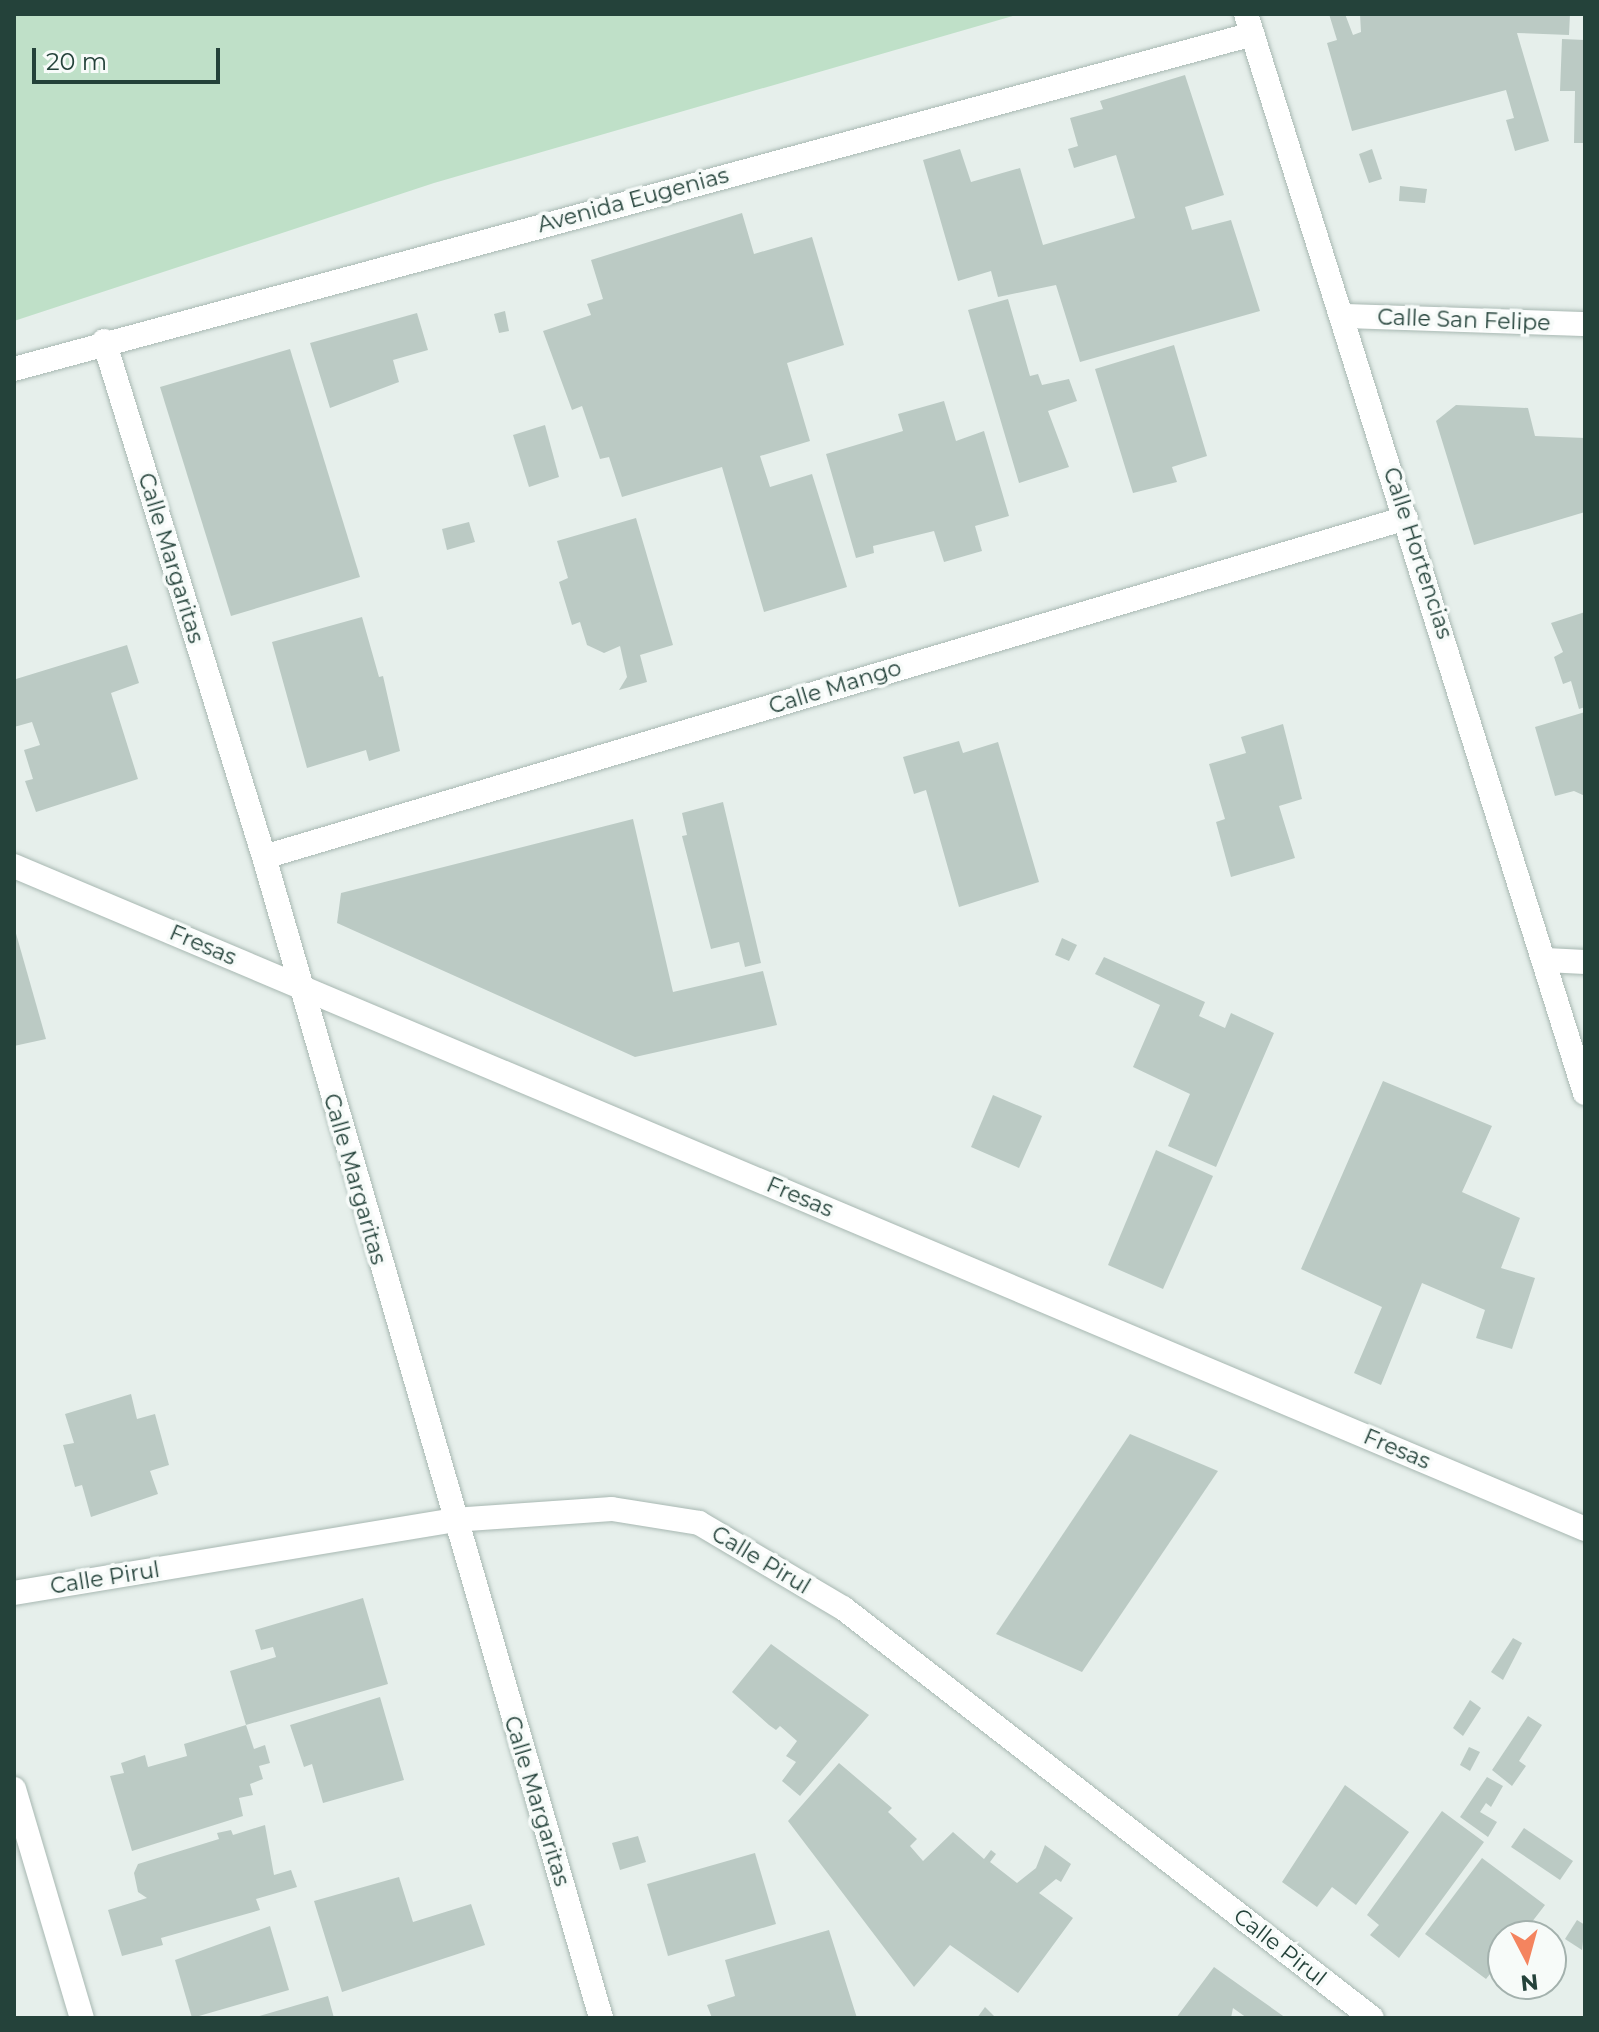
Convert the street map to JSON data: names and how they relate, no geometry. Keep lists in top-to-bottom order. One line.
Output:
{"streets":{"street":["Avenida Eugenias","Calle San Felipe","Calle Hortencias","Calle Margaritas","Calle Mango","Fresas","Calle Pirul"]},"crossings":[["Avenida Eugenias","Calle Hortencias"],["Avenida Eugenias","Calle Margaritas"],["Calle San Felipe","Calle Hortencias"],["Calle Hortencias","Calle Mango"],["Calle Margaritas","Calle Mango"],["Calle Margaritas","Fresas"],["Calle Margaritas","Calle Pirul"]],"scale_bar":"20 m","north":"bottom"}
